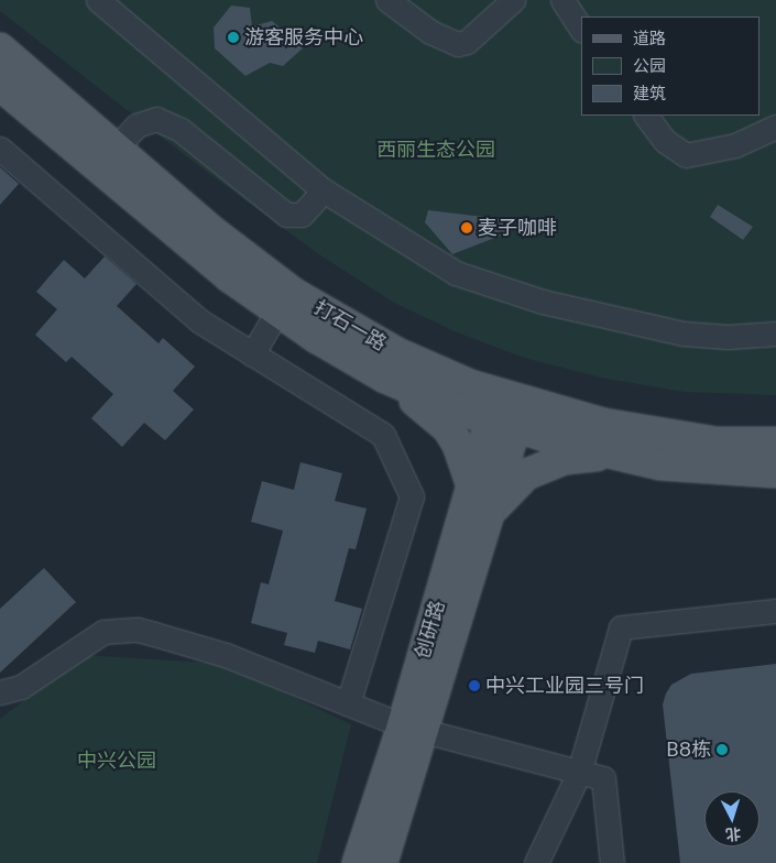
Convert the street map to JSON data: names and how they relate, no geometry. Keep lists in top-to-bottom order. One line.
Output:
{"streets":{"main road":["打石一路","创研路"]},"crossings":[["打石一路","创研路"]],"parks":["西丽生态公园","中兴公园"],"places":["游客服务中心","麦子咖啡","中兴工业园三号门","B8栋"],"legend":["道路","公园","建筑"],"north":"bottom"}
